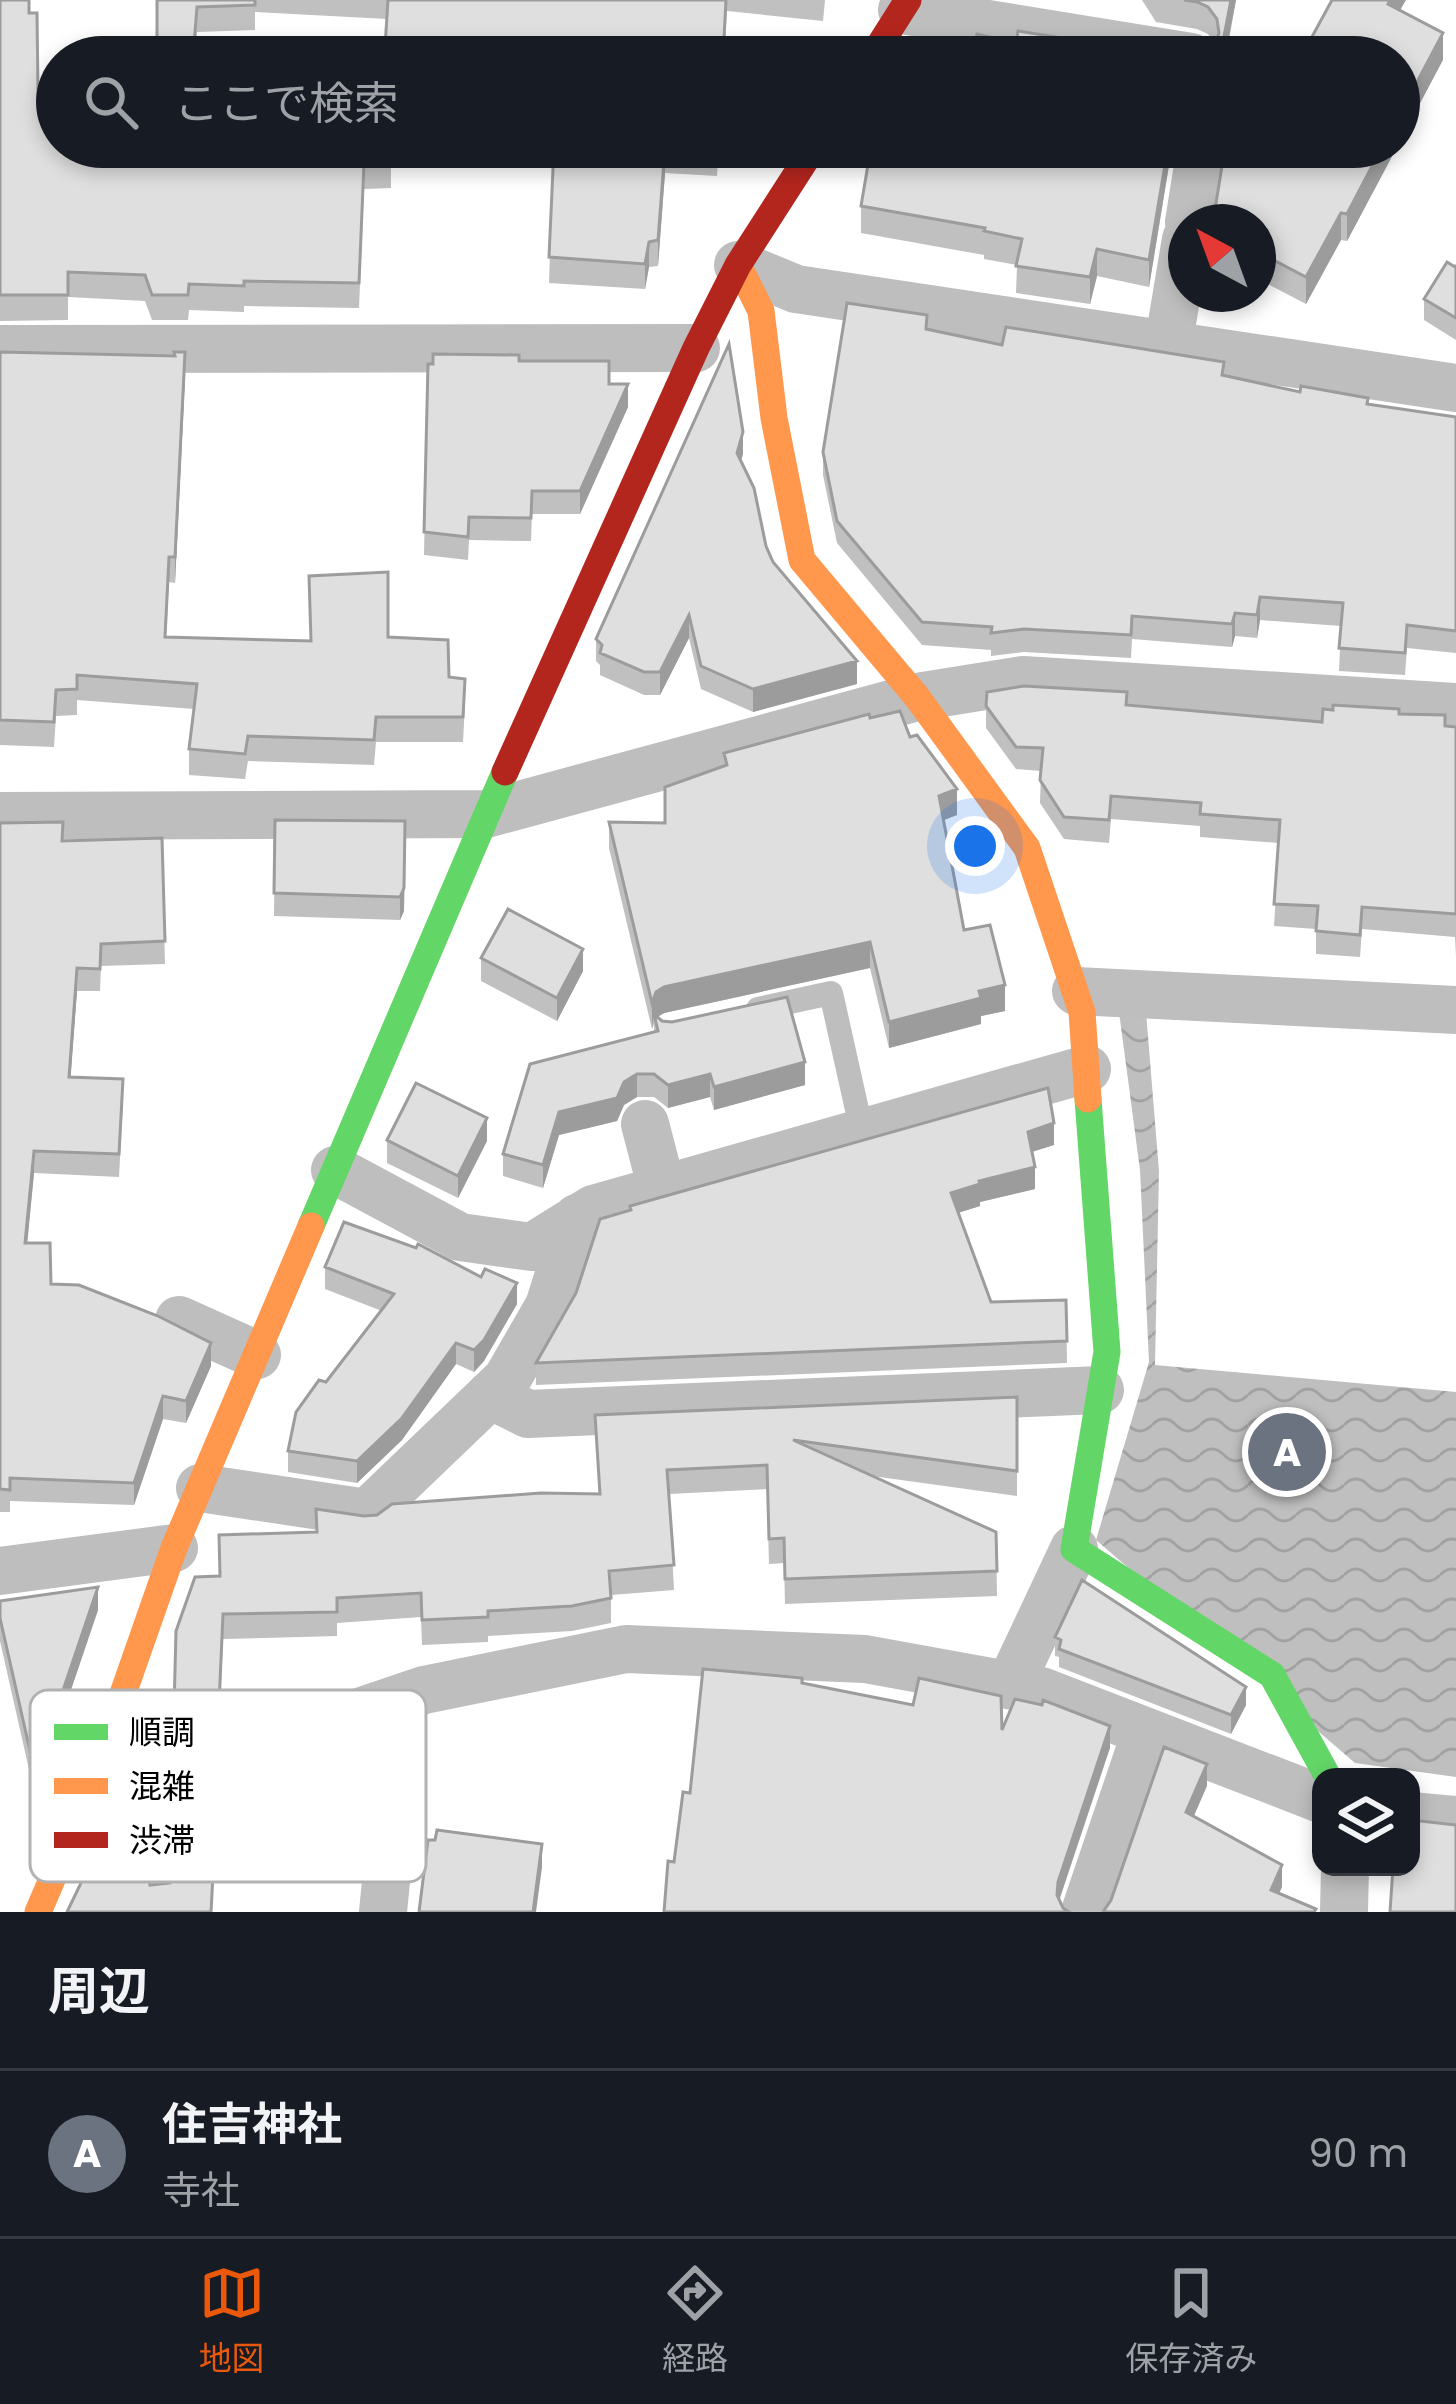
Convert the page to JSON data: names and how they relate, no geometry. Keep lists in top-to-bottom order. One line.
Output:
{"legend":["順調","混雑","渋滞"],"north":"top left","page":{"search":"ここで検索","pins":"A","heading":"周辺","list":[{"mark":"A","name":"住吉神社","note":"寺社","value":"90 m"}],"nav":["地図","経路","保存済み"]}}
